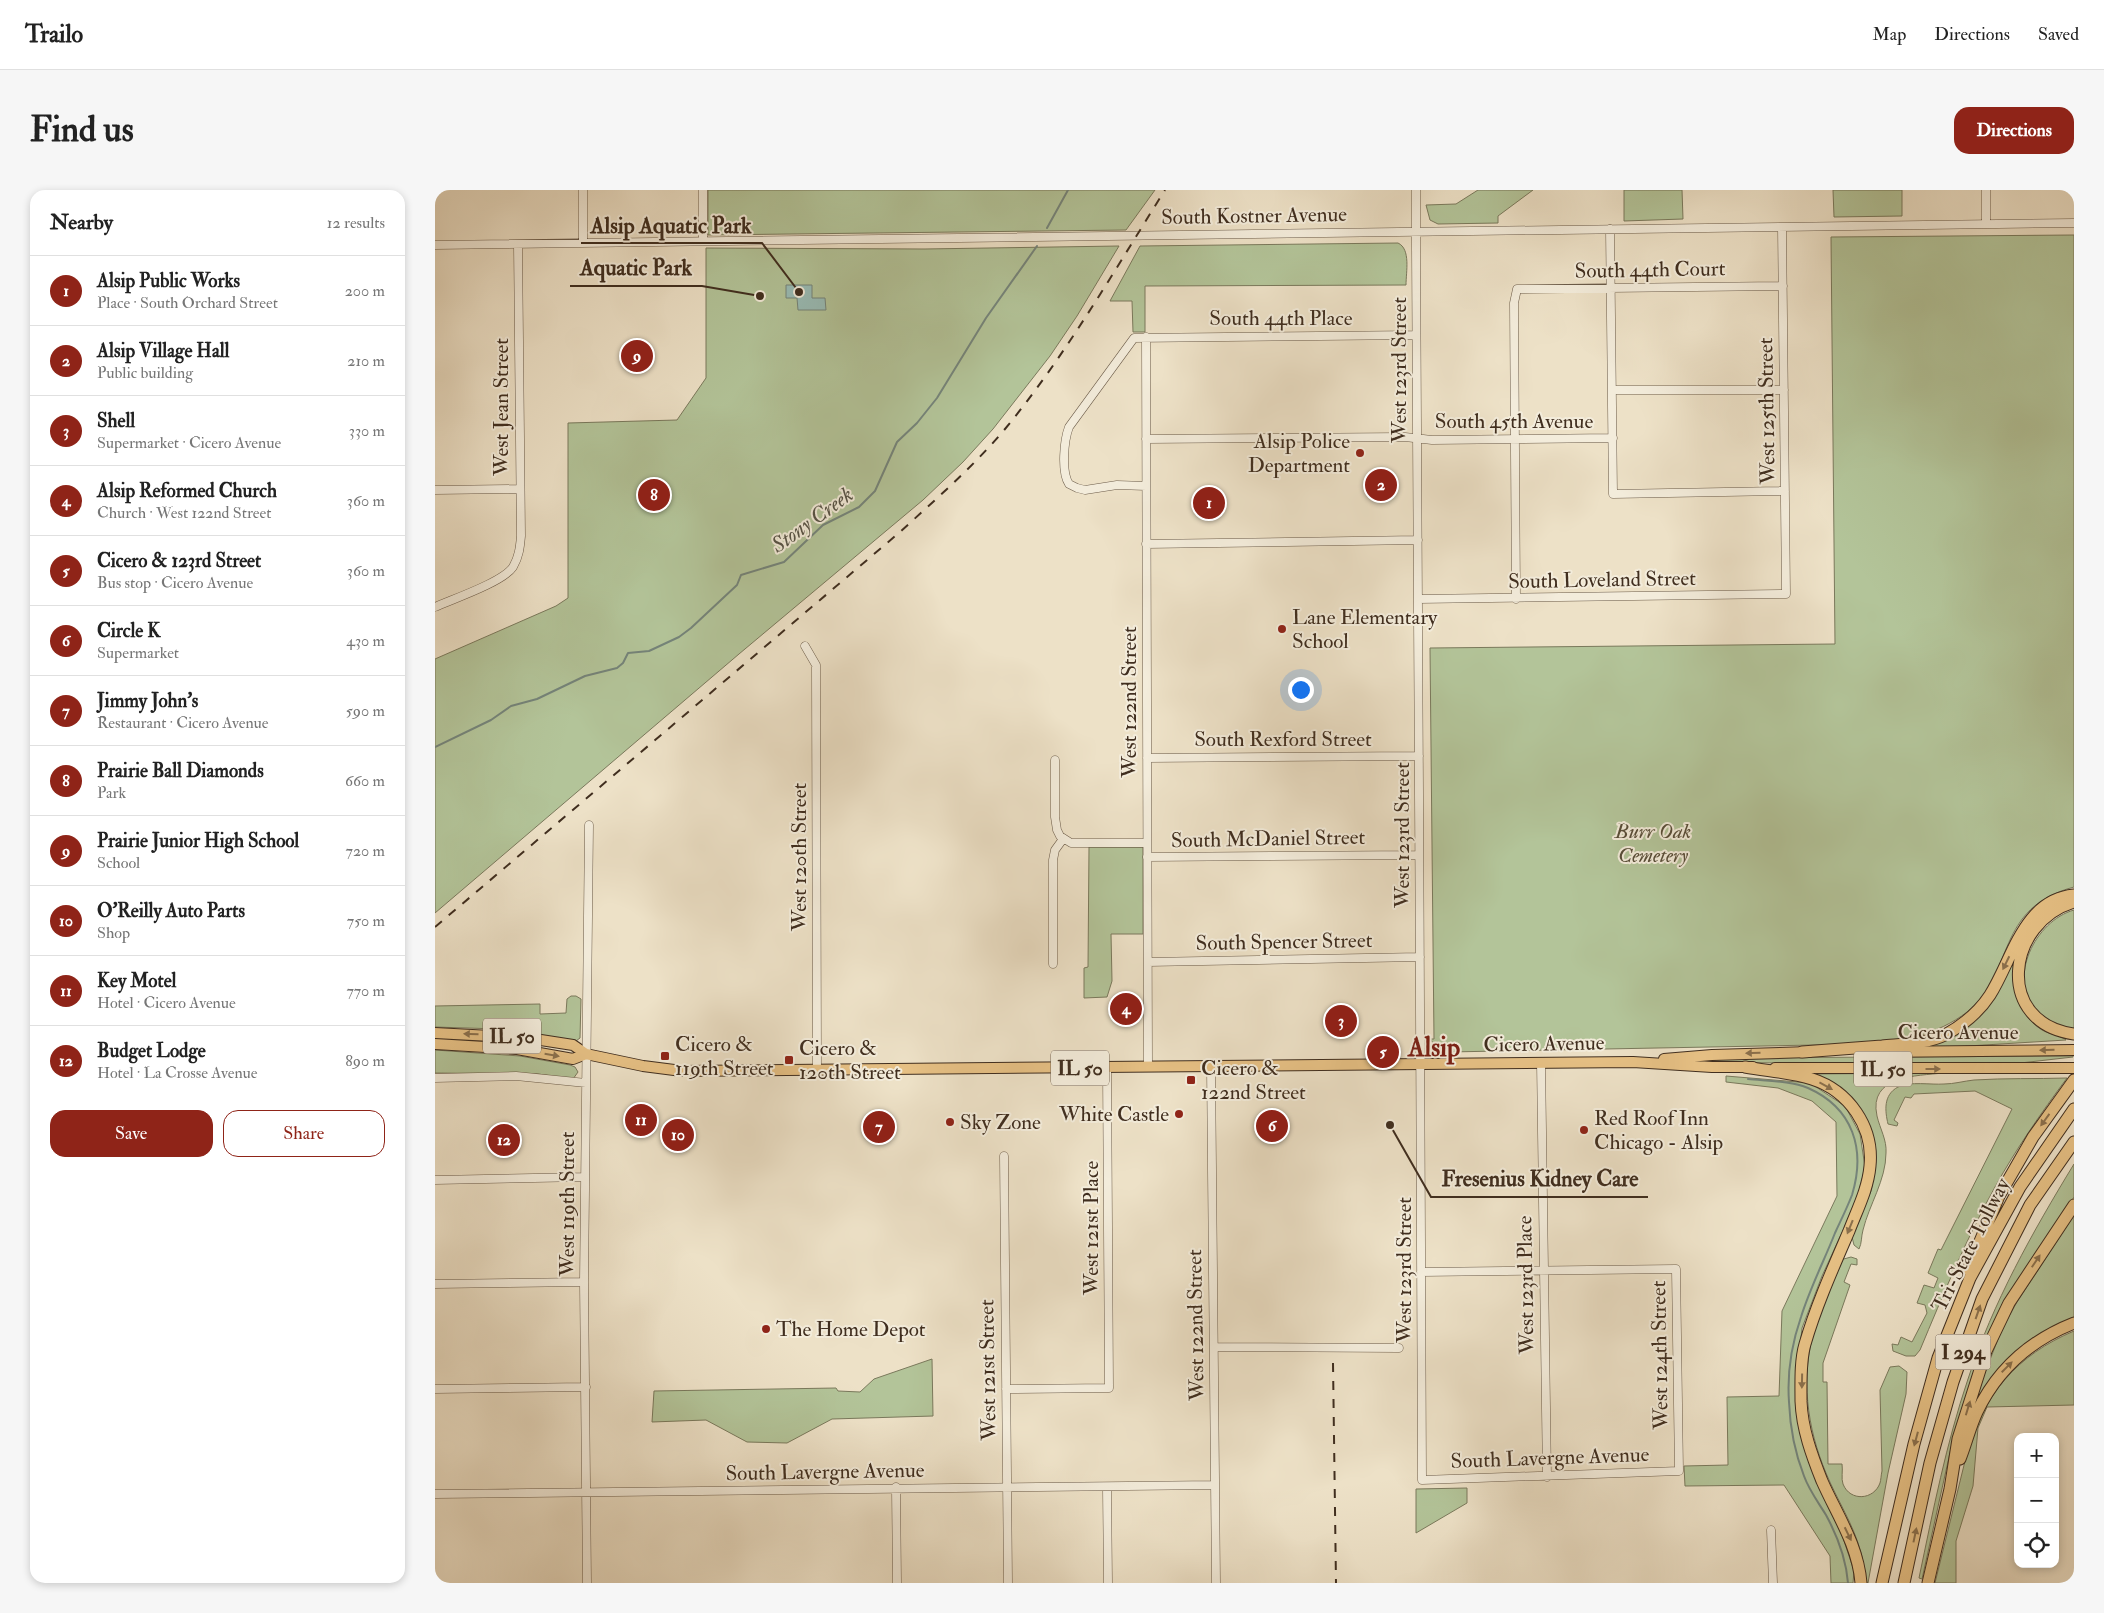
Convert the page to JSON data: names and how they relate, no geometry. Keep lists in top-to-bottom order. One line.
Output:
{"streets":{"highway":["Tri-State Tollway","I 294"],"main road":["Cicero Avenue","IL 50"],"street":["South Kostner Avenue","South 44th Court","South 44th Place","West 123rd Street","West Jean Street","West 125th Street","South 45th Avenue","South Loveland Street","West 122nd Street","South Rexford Street","South McDaniel Street","West 120th Street","South Spencer Street","West 119th Street","West 121st Place","West 123rd Place","West 124th Street","West 121st Street","South Lavergne Avenue"]},"crossings":[["South Kostner Avenue","West 123rd Street"],["South Kostner Avenue","West Jean Street"],["South Kostner Avenue","West 125th Street"],["South 44th Court","West 125th Street"],["South 44th Court","South 45th Avenue"],["South 44th Place","West 123rd Street"],["South 44th Place","West 122nd Street"],["West 123rd Street","South 45th Avenue"],["West 123rd Street","South Loveland Street"],["West 123rd Street","South Rexford Street"],["West 123rd Street","South McDaniel Street"],["West 123rd Street","South Spencer Street"],["West 123rd Street","Cicero Avenue"],["West 123rd Street","South Lavergne Avenue"],["West 125th Street","South 45th Avenue"],["West 125th Street","South Loveland Street"],["South 45th Avenue","West 122nd Street"],["West 122nd Street","South Rexford Street"],["West 122nd Street","South McDaniel Street"],["West 122nd Street","South Spencer Street"],["West 122nd Street","Cicero Avenue"],["West 122nd Street","South Lavergne Avenue"],["West 120th Street","Cicero Avenue"],["Cicero Avenue","West 119th Street"],["Cicero Avenue","West 121st Place"],["Cicero Avenue","West 123rd Place"],["West 119th Street","South Lavergne Avenue"],["West 121st Place","West 121st Street"],["West 123rd Place","West 124th Street"],["West 123rd Place","South Lavergne Avenue"],["West 124th Street","South Lavergne Avenue"],["West 121st Street","South Lavergne Avenue"]],"districts":["Alsip"],"water":["Stony Creek"],"parks":["Burr Oak Cemetery"],"places":{"other":["Alsip Aquatic Park","Aquatic Park","Alsip Police Department","Lane Elementary School","White Castle","Sky Zone","Fresenius Kidney Care","Red Roof Inn Chicago - Alsip","The Home Depot"],"transit":["Cicero & 119th Street","Cicero & 120th Street","Cicero & 122nd Street"]},"page":{"header":"Trailo","nav":["Map","Directions","Saved"],"buttons":["Directions",["Save","Share"]],"title":"Find us","heading":["Nearby","12 results"],"list":[{"mark":"1","name":"Alsip Public Works","note":"Place · South Orchard Street","value":"200 m"},{"mark":"2","name":"Alsip Village Hall","note":"Public building","value":"210 m"},{"mark":"3","name":"Shell","note":"Supermarket · Cicero Avenue","value":"330 m"},{"mark":"4","name":"Alsip Reformed Church","note":"Church · West 122nd Street","value":"360 m"},{"mark":"5","name":"Cicero & 123rd Street","note":"Bus stop · Cicero Avenue","value":"360 m"},{"mark":"6","name":"Circle K","note":"Supermarket","value":"430 m"},{"mark":"7","name":"Jimmy John's","note":"Restaurant · Cicero Avenue","value":"590 m"},{"mark":"8","name":"Prairie Ball Diamonds","note":"Park","value":"660 m"},{"mark":"9","name":"Prairie Junior High School","note":"School","value":"720 m"},{"mark":"10","name":"O'Reilly Auto Parts","note":"Shop","value":"750 m"},{"mark":"11","name":"Key Motel","note":"Hotel · Cicero Avenue","value":"770 m"},{"mark":"12","name":"Budget Lodge","note":"Hotel · La Crosse Avenue","value":"890 m"}],"pins":["9","2","8","1","4","3","5","11","6","7","10","12"],"map_buttons":["+","−"]}}
